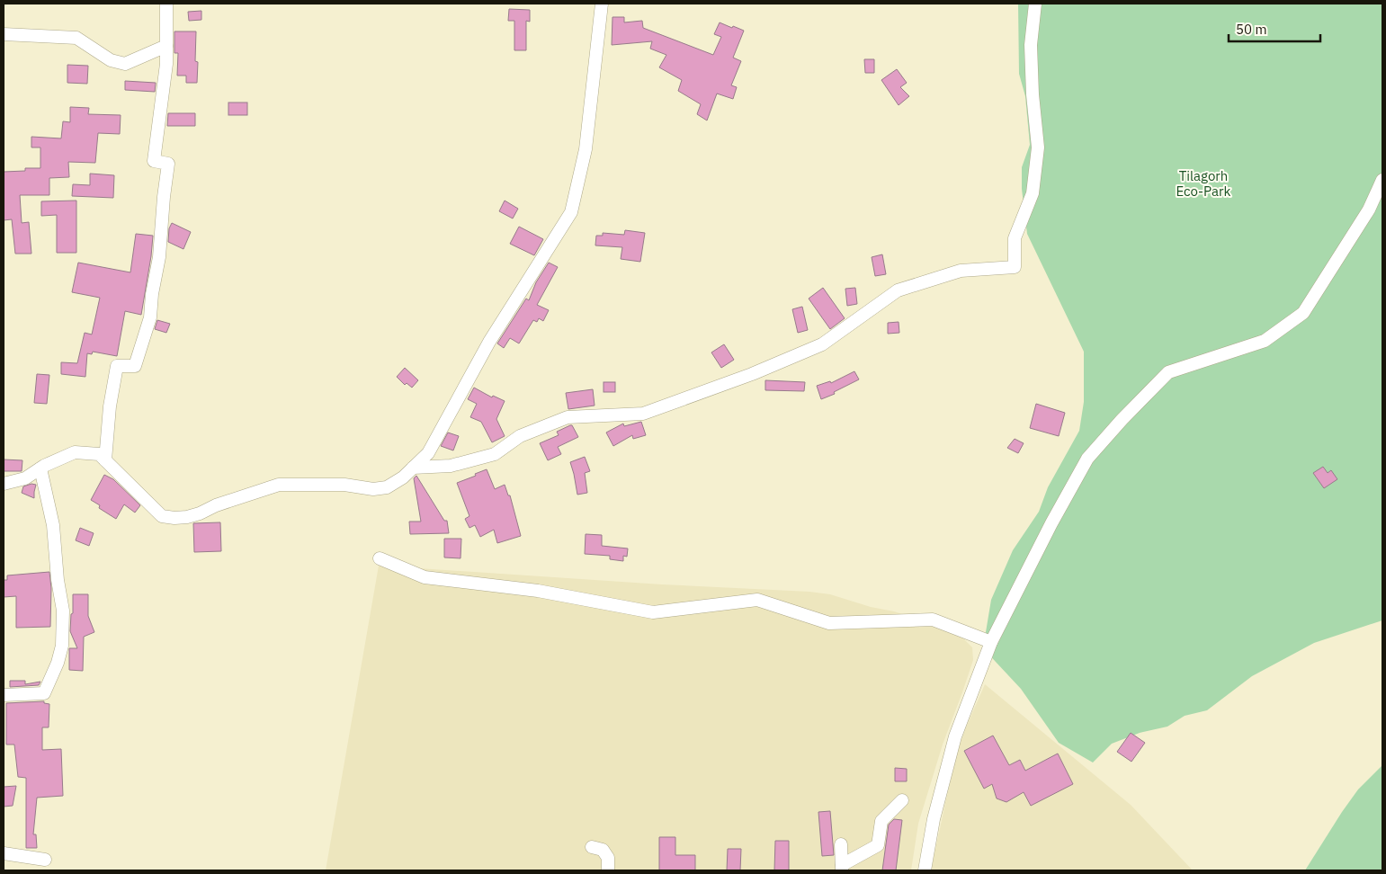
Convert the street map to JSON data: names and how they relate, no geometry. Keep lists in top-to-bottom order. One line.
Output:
{"parks":["Tilagorh Eco-Park"],"scale_bar":"50 m"}
